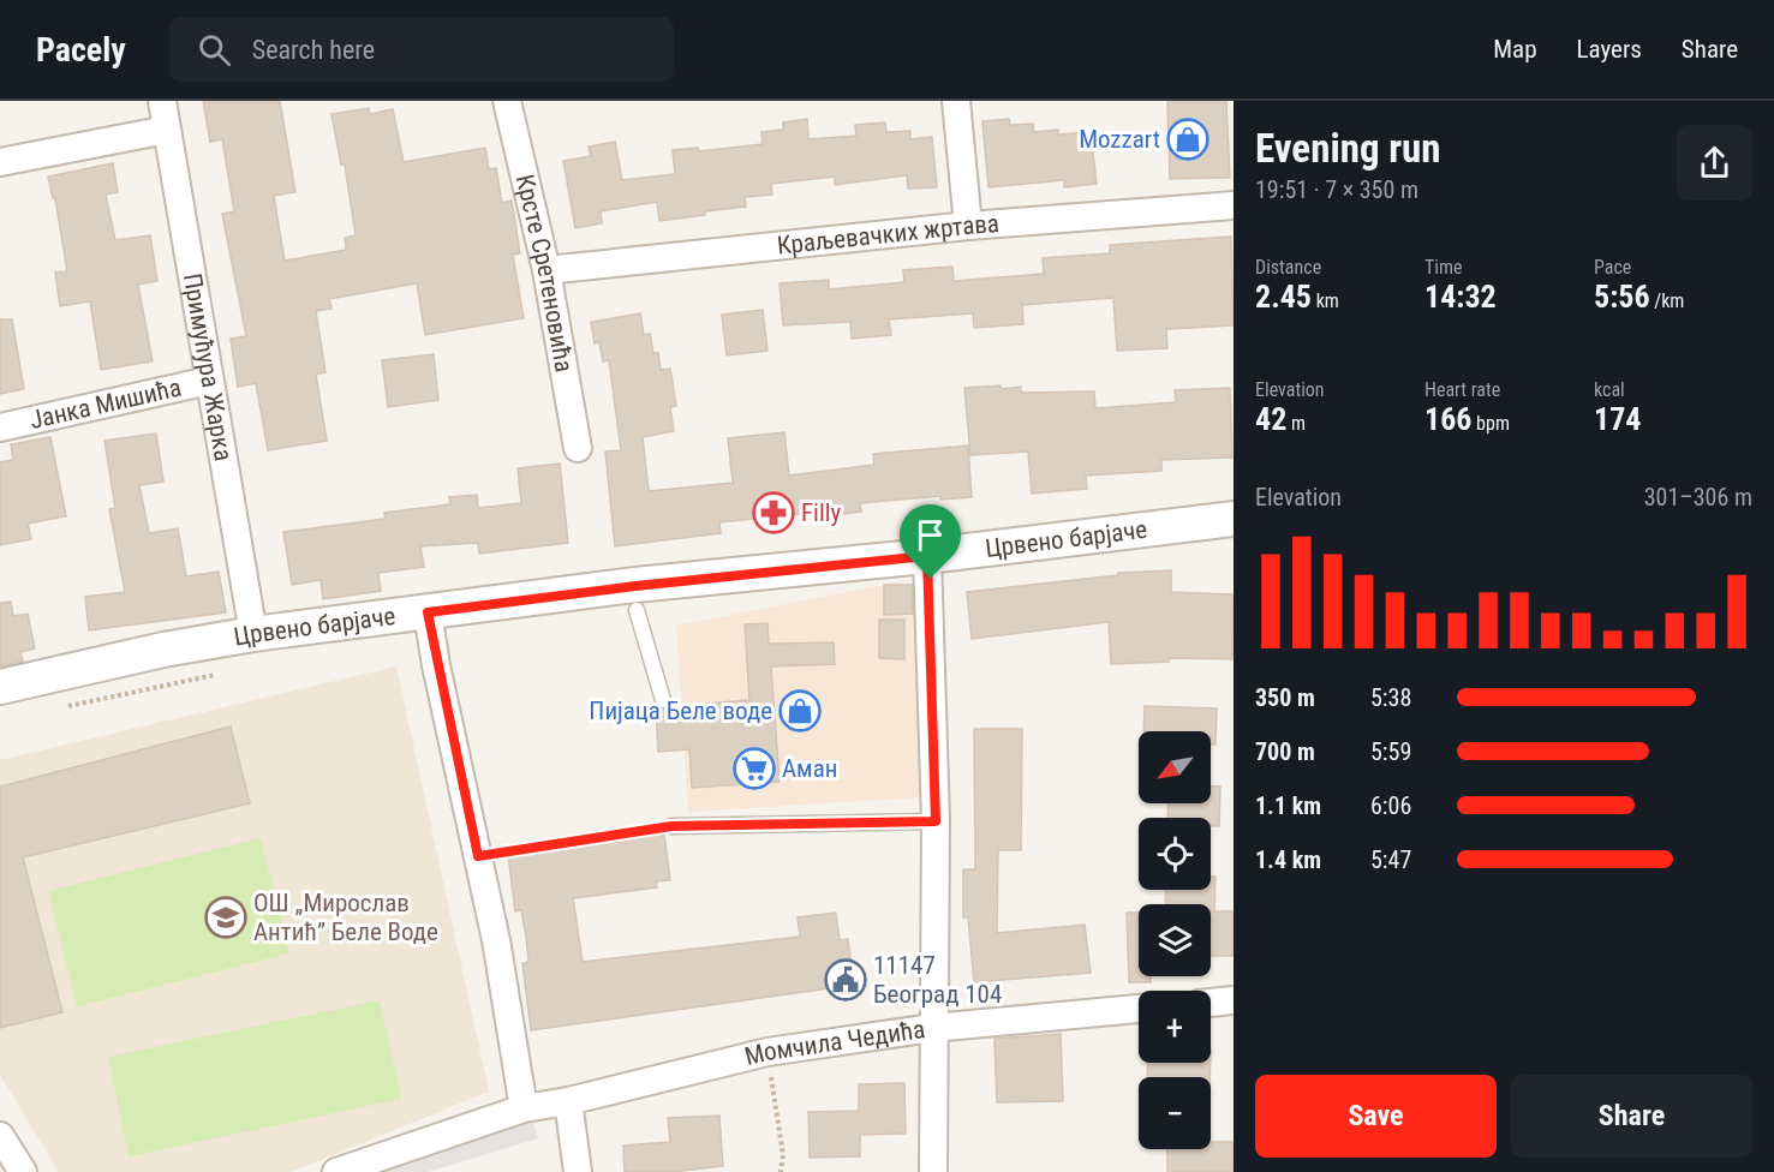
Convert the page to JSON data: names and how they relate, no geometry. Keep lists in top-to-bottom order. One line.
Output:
{"streets":{"street":["Краљевачких жртава","Крсте Сретеновића","Примућура Жарка","Јанка Мишића","Црвено барјаче","Момчила Чедића"]},"crossings":[["Краљевачких жртава","Крсте Сретеновића"],["Примућура Жарка","Јанка Мишића"],["Примућура Жарка","Црвено барјаче"]],"places":{"shop":["Mozzart","Пијаца Беле воде"],"pharmacy":["Filly"],"supermarket":["Аман"],"school or university":["ОШ „Мирослав Антић” Беле Воде"],"public building":["11147 Београд 104"]},"north":"bottom left","page":{"header":"Pacely","search":"Search here","nav":["Map","Layers","Share"],"heading":["Evening run","19:51 · 7 × 350 m"],"stats":[["Distance","2.45 km"],["Time","14:32"],["Pace","5:56 /km"],["Elevation","42 m"],["Heart rate","166 bpm"],["kcal","174"]],"chart":["Elevation","301–306 m"],"list":[{"name":"350 m","note":"5:38"},{"name":"700 m","note":"5:59"},{"name":"1.1 km","note":"6:06"},{"name":"1.4 km","note":"5:47"}],"map_buttons":["+","−"],"buttons":["Save","Share"]}}
